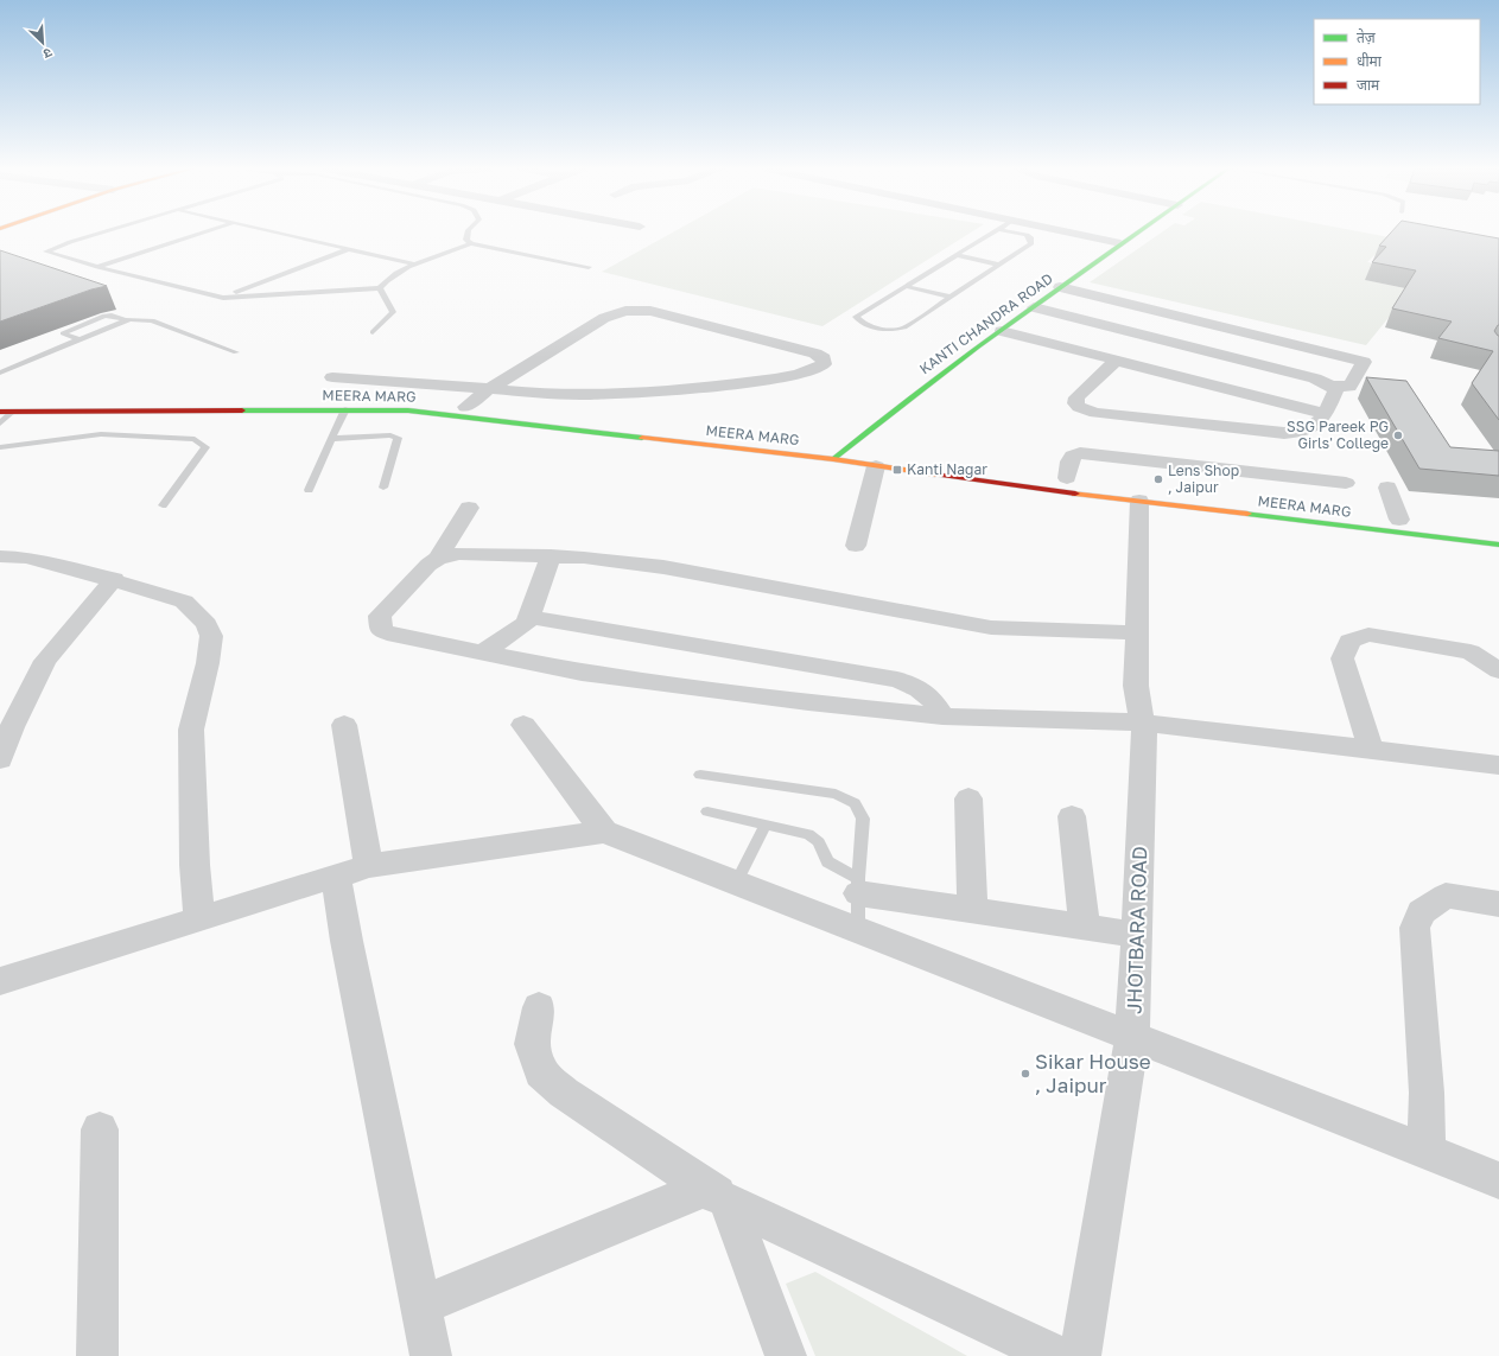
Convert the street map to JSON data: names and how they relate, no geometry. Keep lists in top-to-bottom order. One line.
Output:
{"streets":{"main road":["KANTI CHANDRA ROAD","MEERA MARG"],"street":["JHOTBARA ROAD"]},"crossings":[["KANTI CHANDRA ROAD","MEERA MARG"],["MEERA MARG","JHOTBARA ROAD"]],"places":{"other":["SSG Pareek PG Girls' College","Lens Shop , Jaipur","Sikar House , Jaipur"],"transit":["Kanti Nagar"]},"legend":["तेज़","धीमा","जाम"],"north":"bottom right"}
